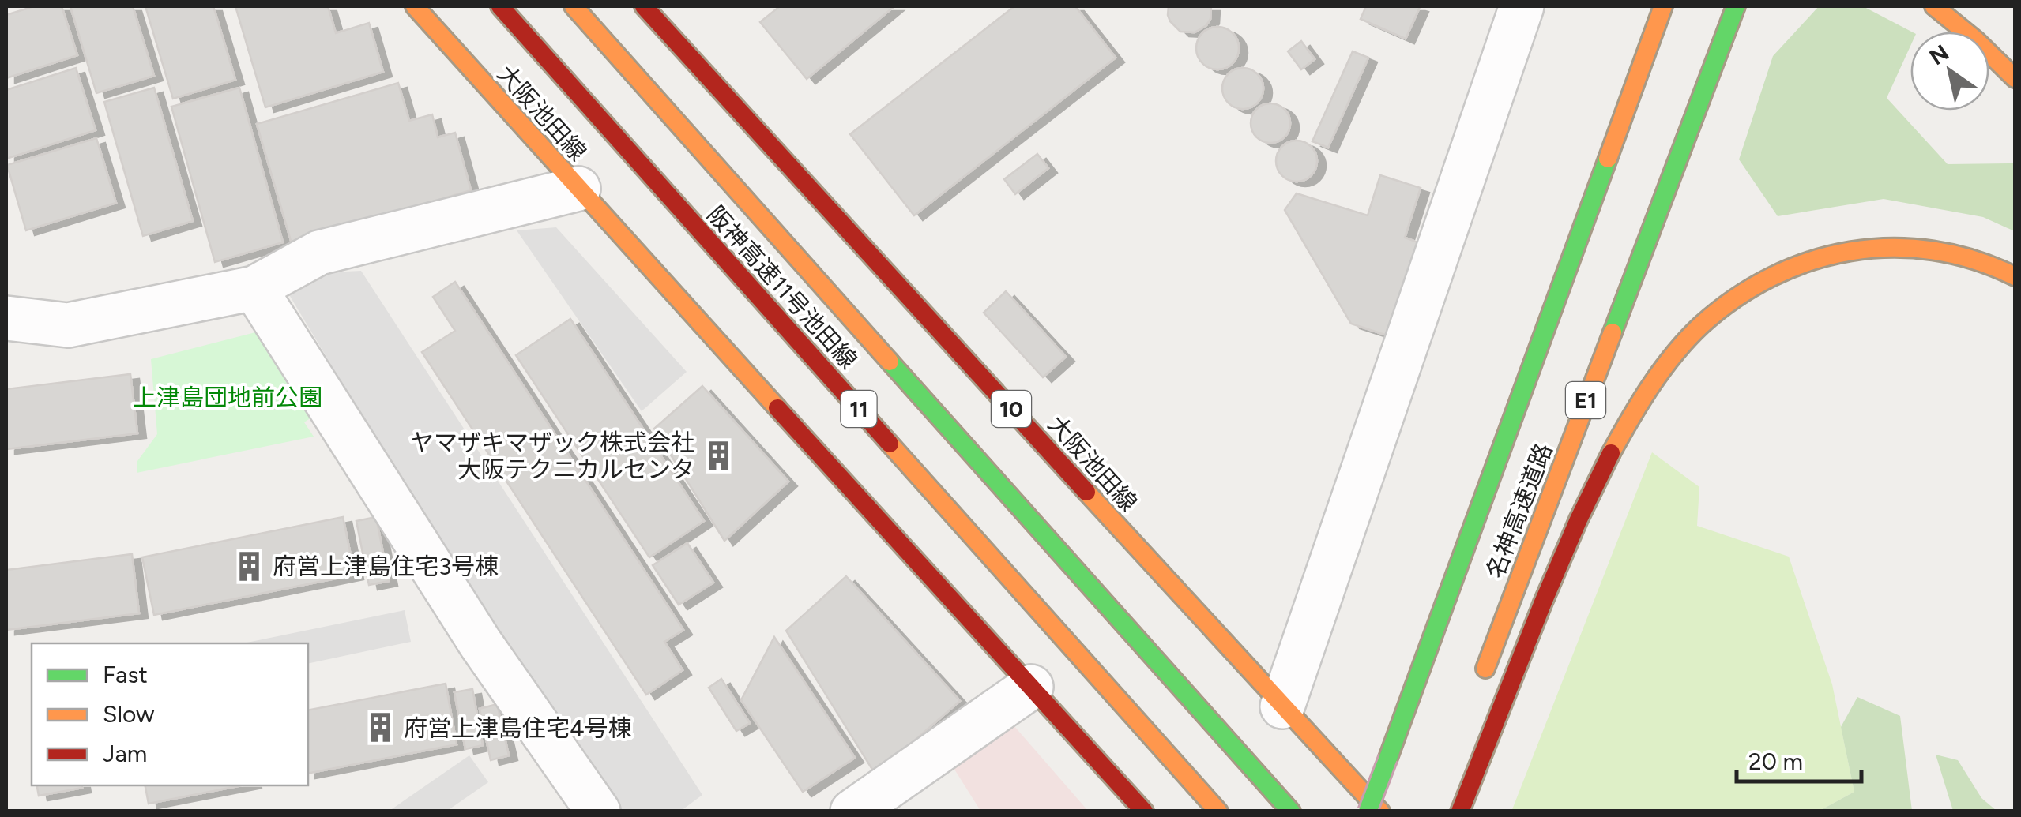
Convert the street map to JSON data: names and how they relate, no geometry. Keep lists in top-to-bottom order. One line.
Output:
{"streets":{"main road":["大阪池田線","阪神高速11号池田線","E1","11","10","名神高速道路"]},"parks":["上津島団地前公園"],"places":{"building":["ヤマザキマザック株式会社 大阪テクニカルセンタ","府営上津島住宅3号棟","府営上津島住宅4号棟"]},"legend":["Fast","Slow","Jam"],"scale_bar":"20 m","north":"top left"}
